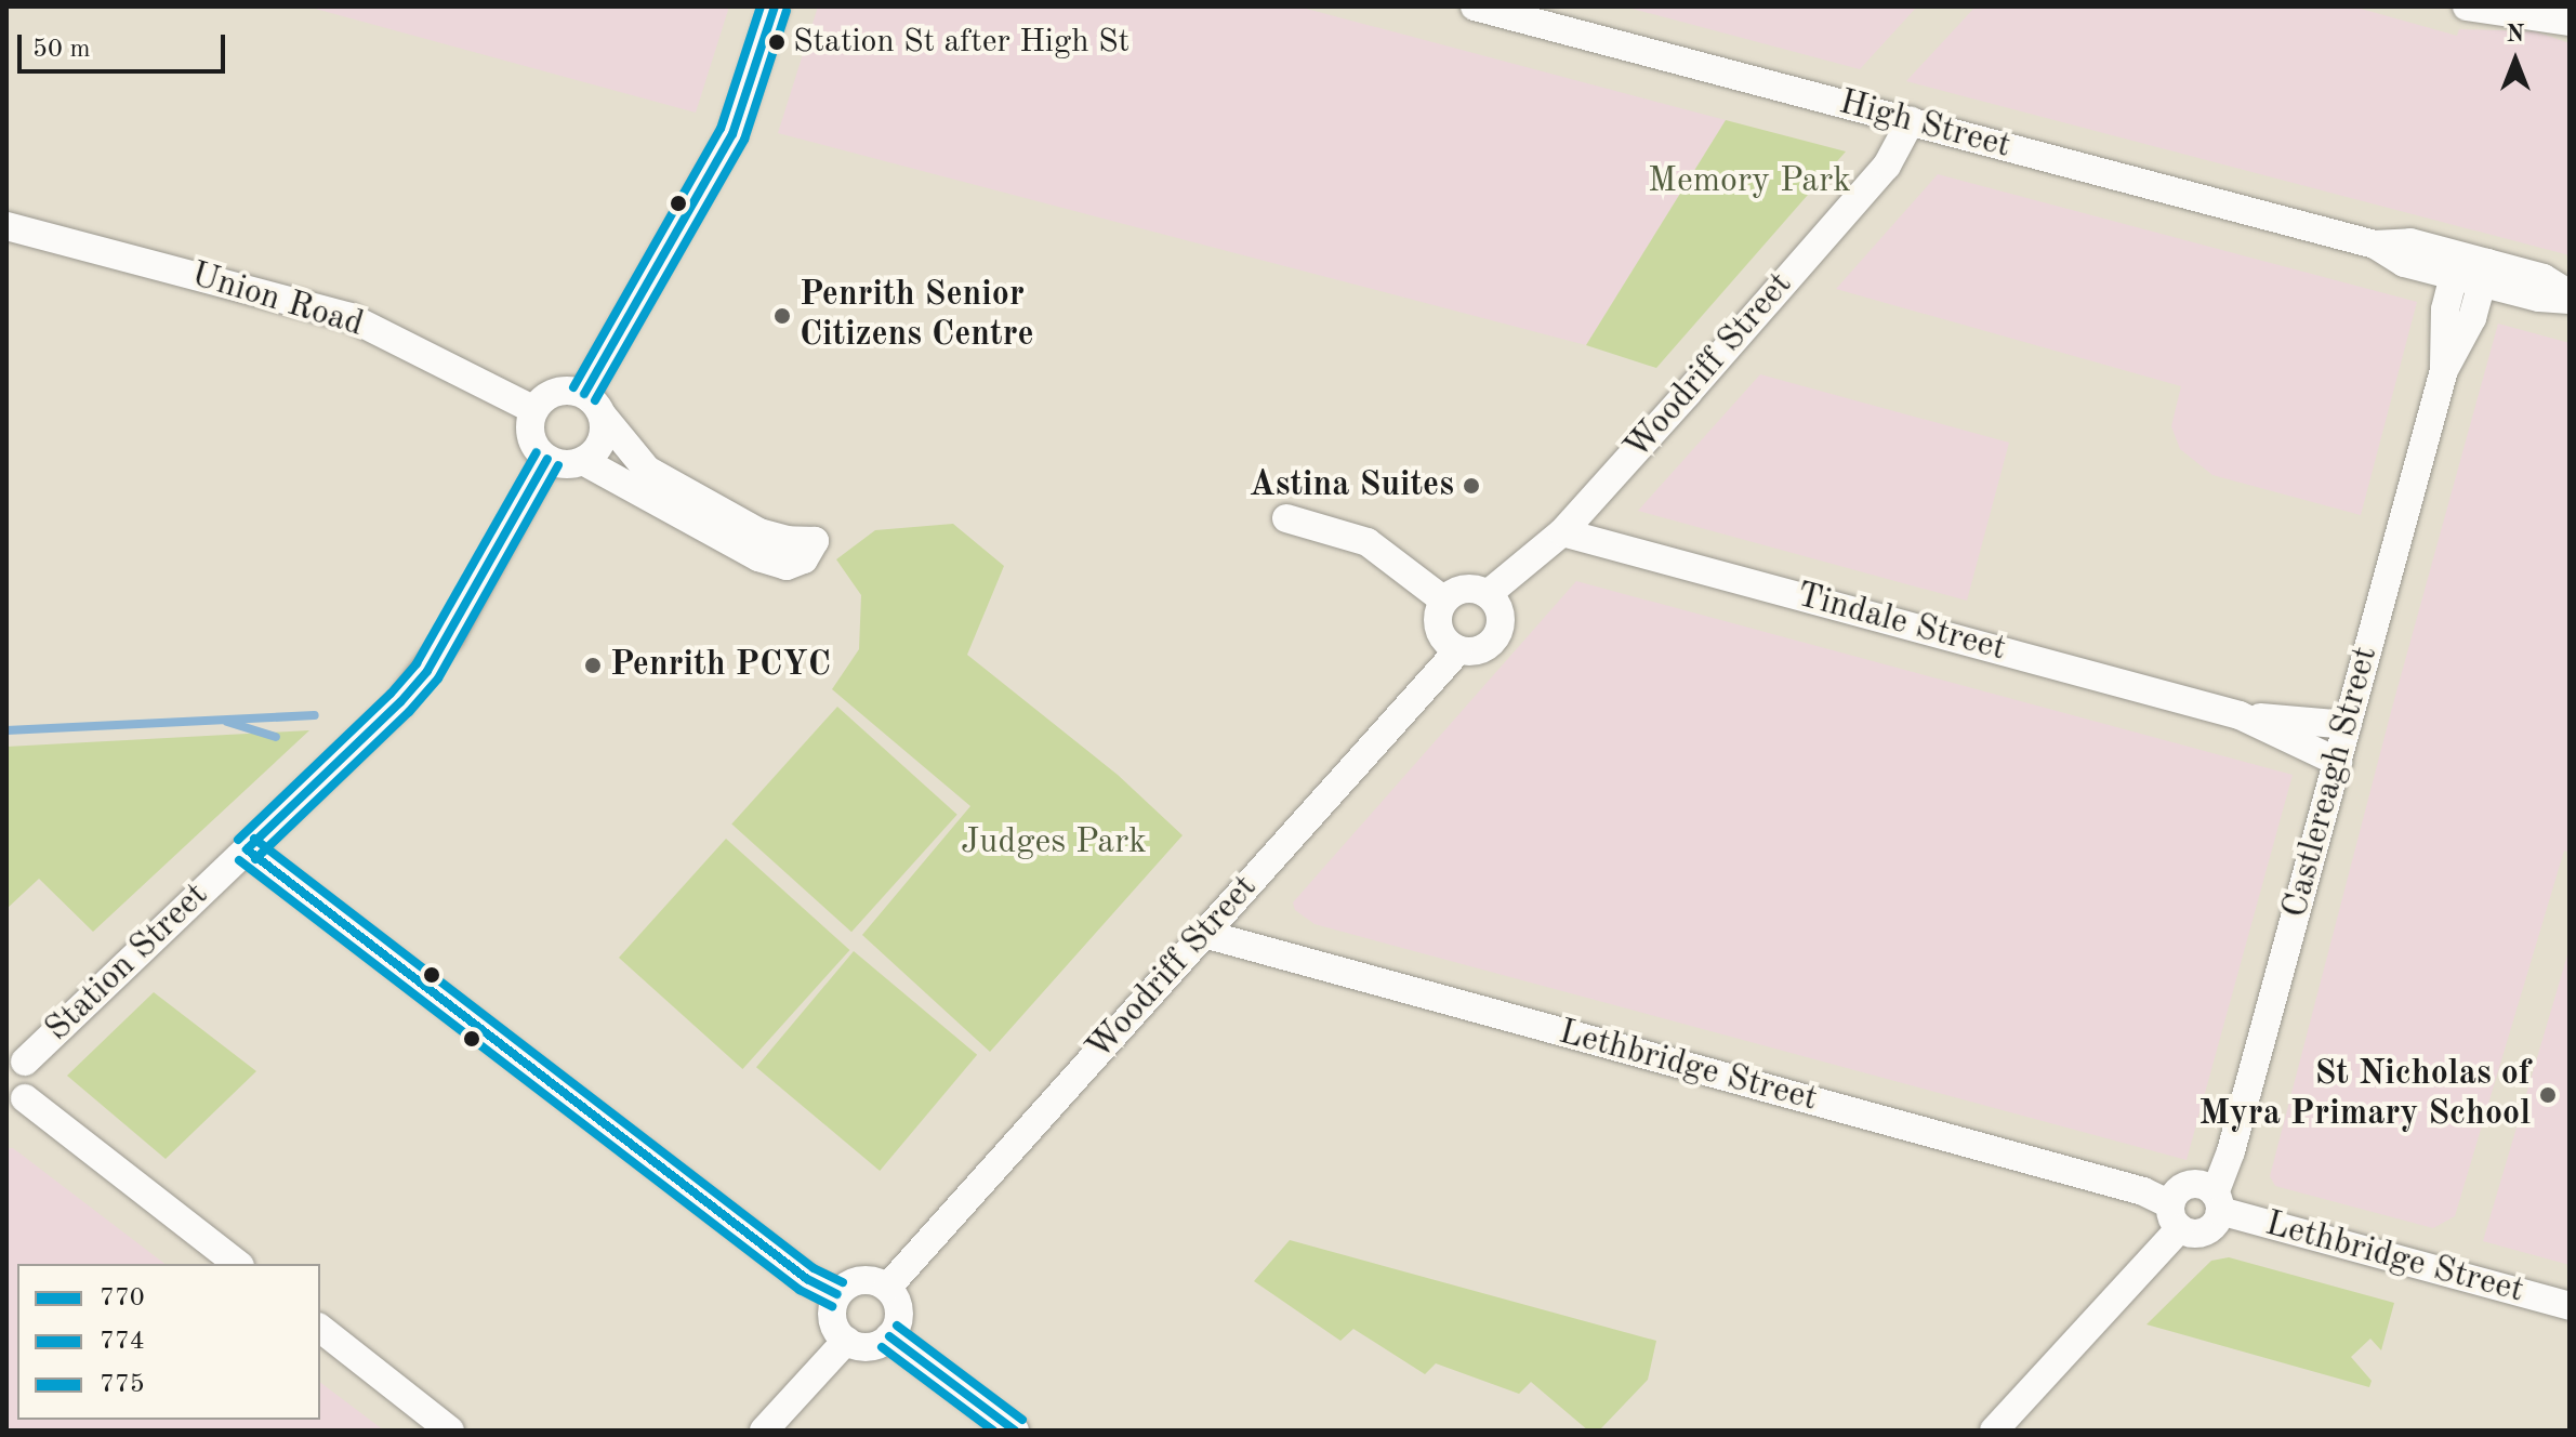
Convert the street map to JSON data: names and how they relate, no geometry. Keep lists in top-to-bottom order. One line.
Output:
{"streets":{"street":["High Street","Union Road","Woodriff Street","Tindale Street","Castlereagh Street","Station Street","Lethbridge Street"]},"crossings":[["High Street","Woodriff Street"],["High Street","Castlereagh Street"],["Union Road","Station Street"],["Woodriff Street","Tindale Street"],["Woodriff Street","Lethbridge Street"],["Tindale Street","Castlereagh Street"],["Castlereagh Street","Lethbridge Street"]],"parks":["Memory Park","Judges Park"],"places":["Station St after High St","Penrith Senior Citizens Centre","Astina Suites","Penrith PCYC","St Nicholas of Myra Primary School"],"lines":["transit line 770","transit line 775","transit line 774"],"legend":["770","774","775"],"scale_bar":"50 m","north":"top"}
